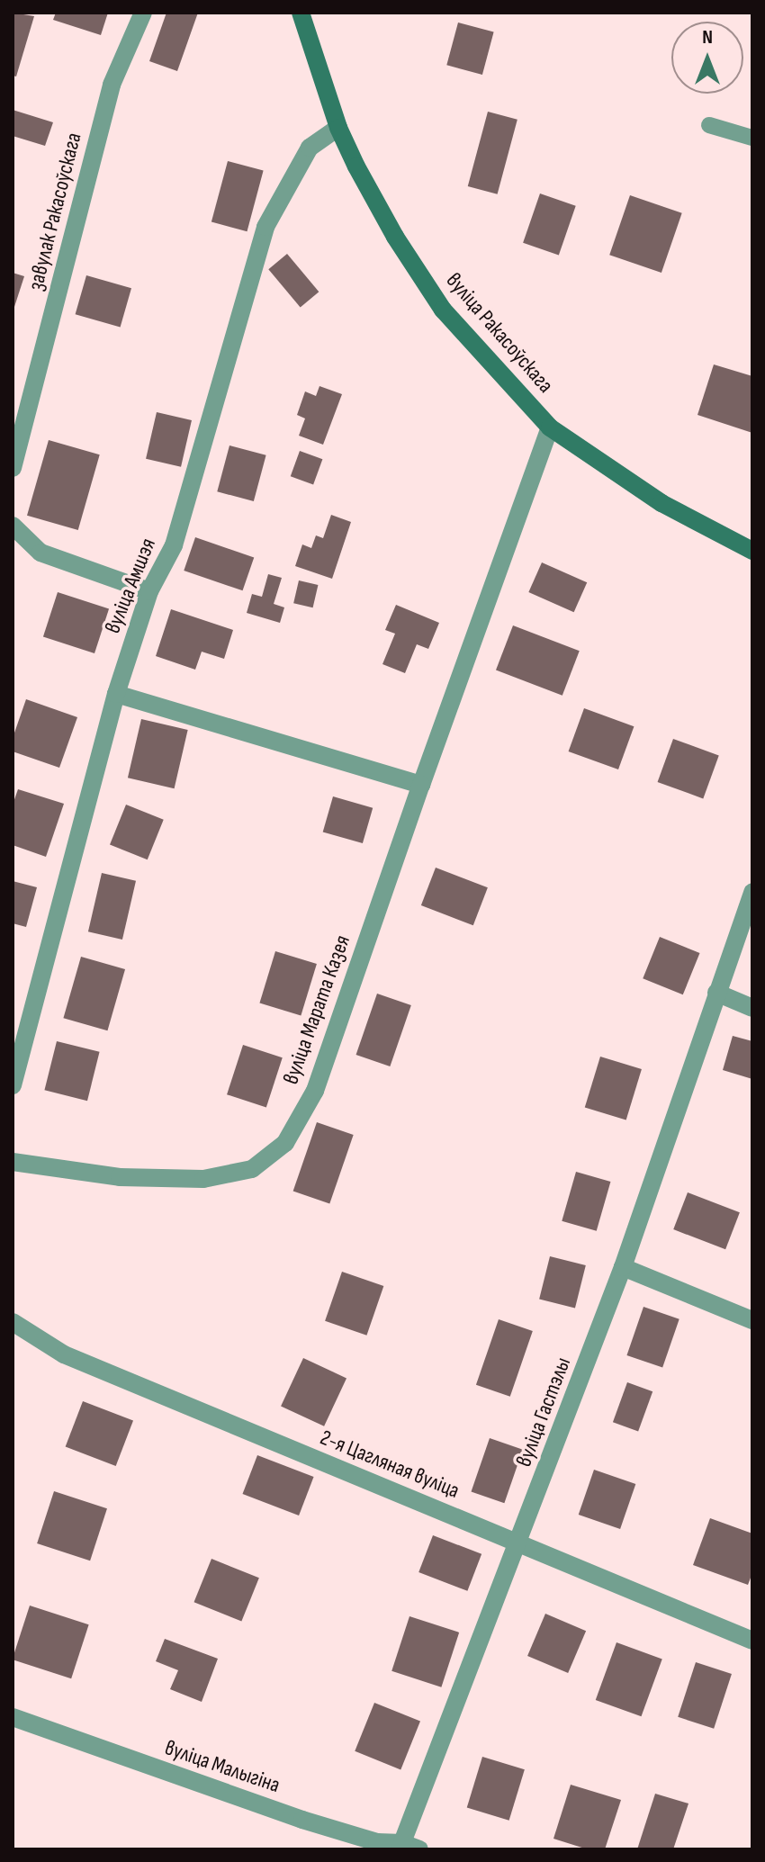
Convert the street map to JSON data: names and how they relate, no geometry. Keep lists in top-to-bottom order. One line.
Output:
{"streets":{"street":["завулак Ракасоўскага","вуліца Ракасоўскага","вуліца Амшэя","вуліца Марата Казея","вуліца Гастэлы","2-я Цагляная вуліца","вуліца Малыгіна"]},"crossings":[["вуліца Ракасоўскага","вуліца Амшэя"],["вуліца Ракасоўскага","вуліца Марата Казея"],["вуліца Гастэлы","2-я Цагляная вуліца"],["вуліца Гастэлы","вуліца Малыгіна"]],"north":"top"}
